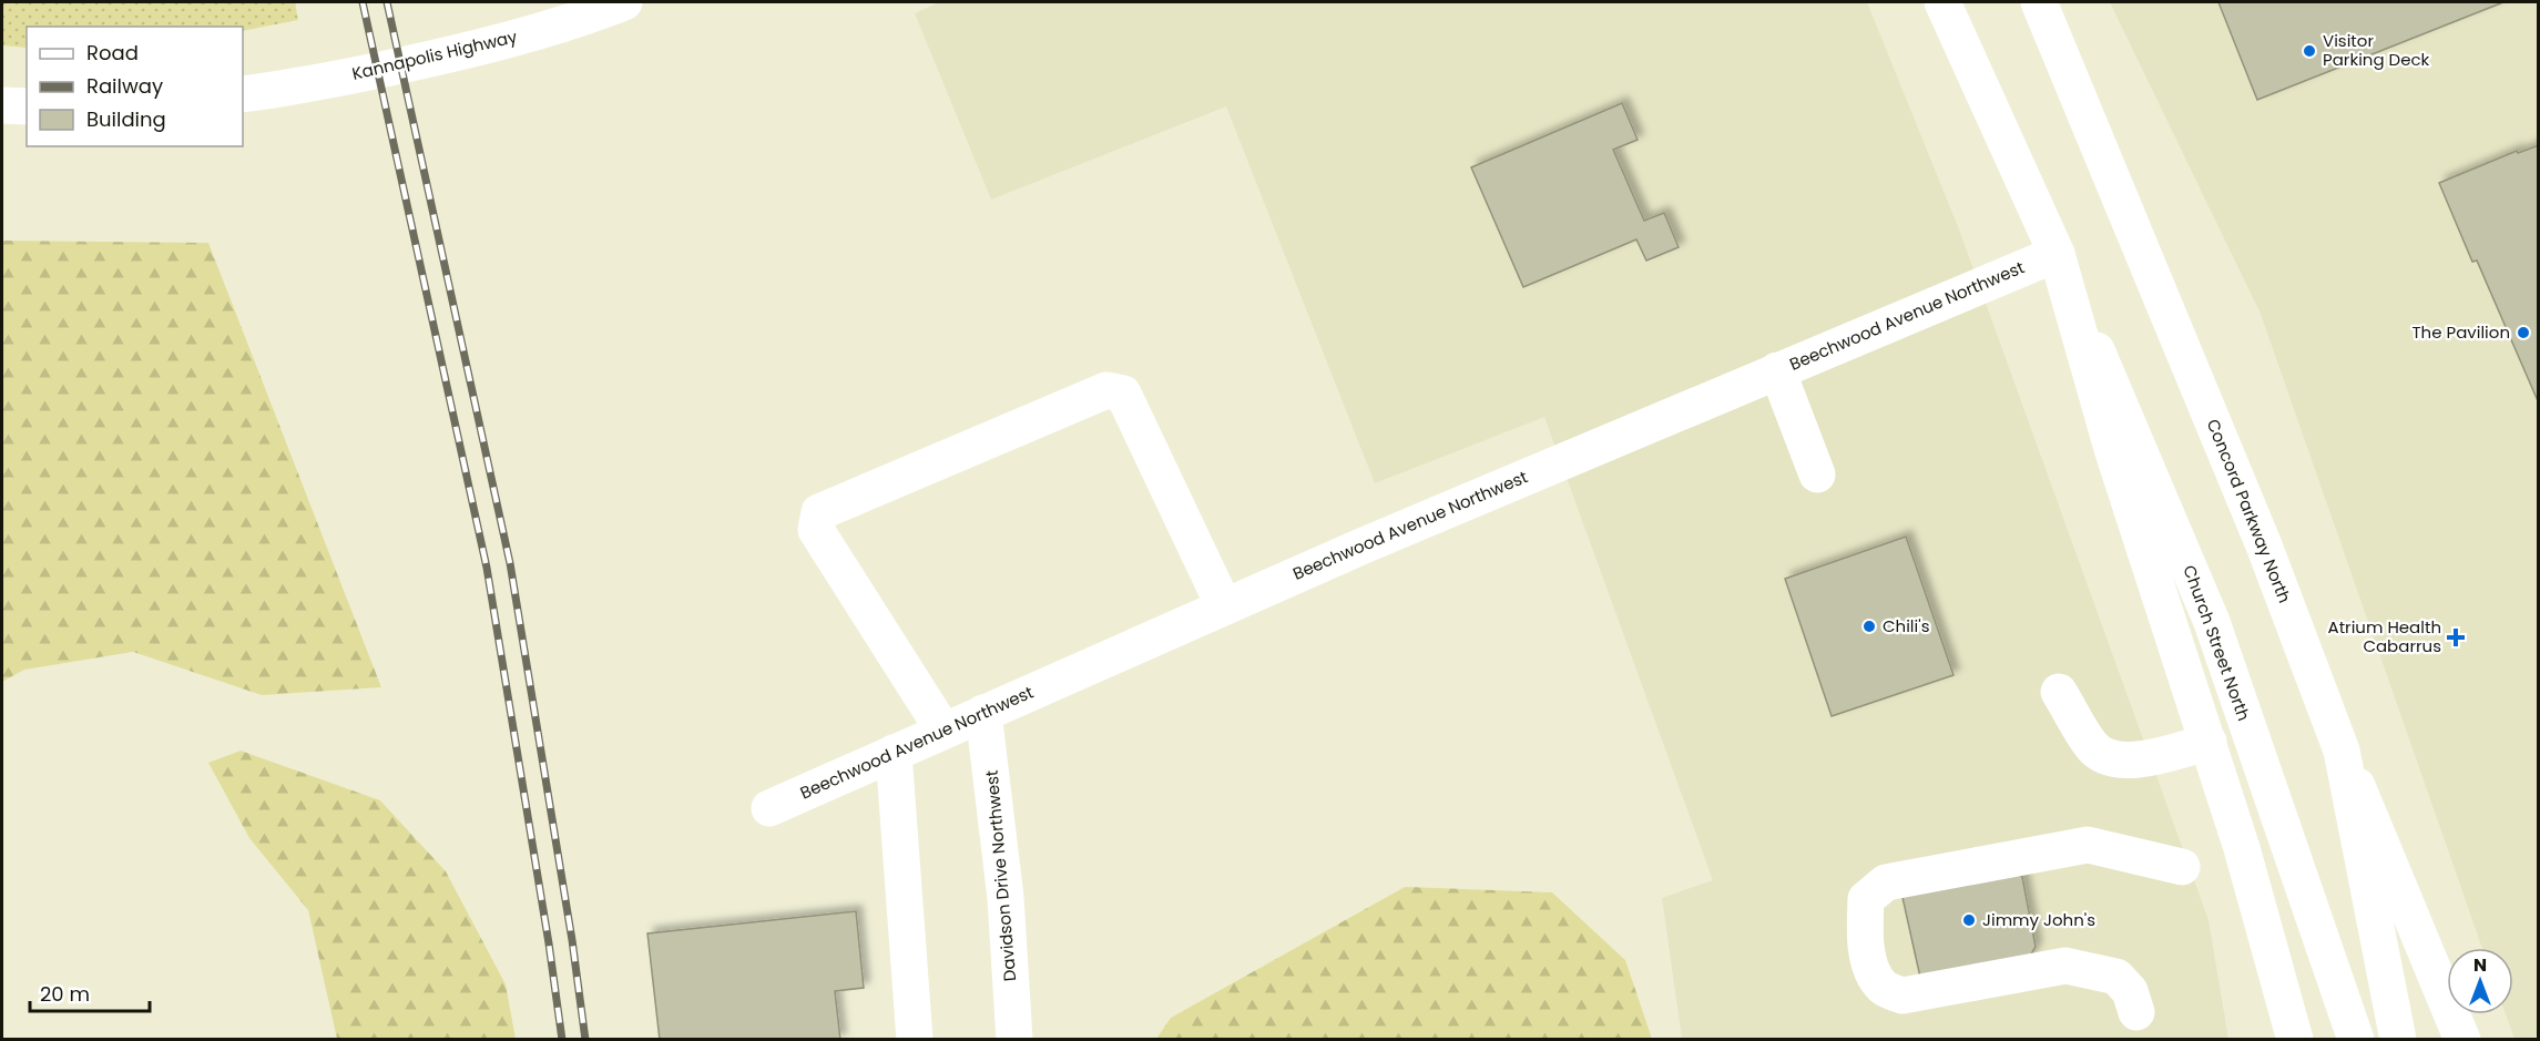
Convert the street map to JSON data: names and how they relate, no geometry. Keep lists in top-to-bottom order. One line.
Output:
{"streets":{"main road":["Kannapolis Highway","Beechwood Avenue Northwest","Concord Parkway North","Church Street North","Davidson Drive Northwest"]},"crossings":[["Beechwood Avenue Northwest","Church Street North"],["Beechwood Avenue Northwest","Davidson Drive Northwest"]],"places":{"other":["Visitor Parking Deck","The Pavilion","Chili's","Jimmy John's"],"health":["Atrium Health Cabarrus"]},"legend":["Road","Railway","Building"],"scale_bar":"20 m","north":"top"}
